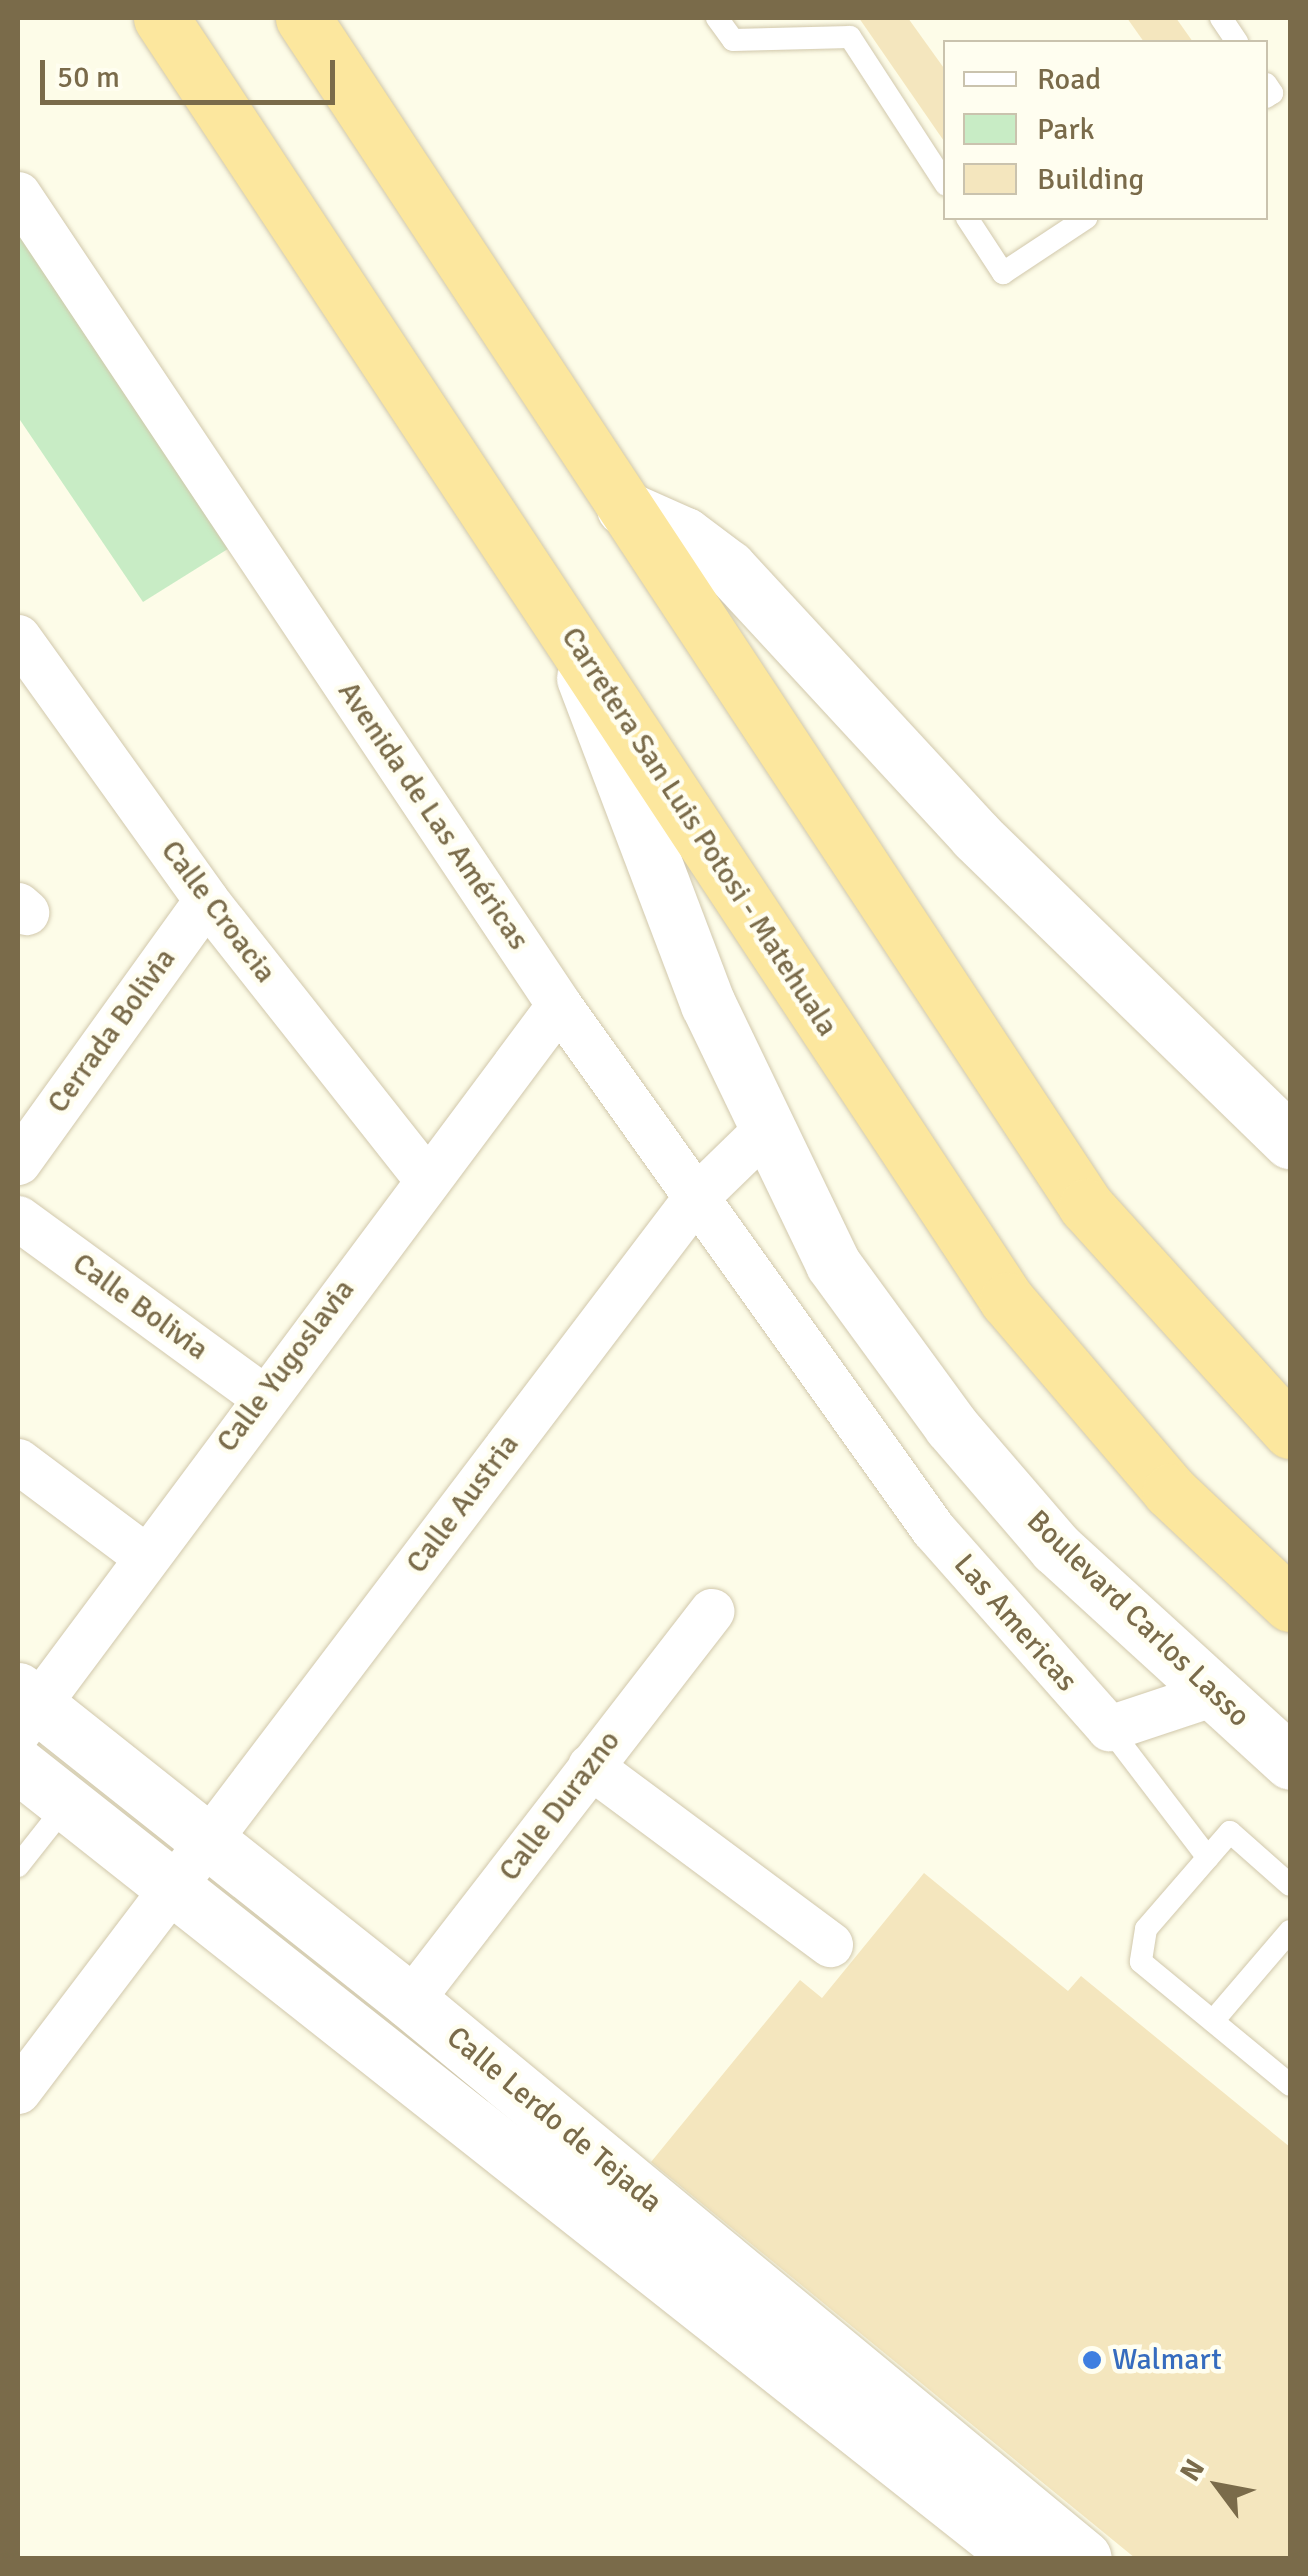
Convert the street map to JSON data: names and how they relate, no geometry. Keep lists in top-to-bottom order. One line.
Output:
{"streets":{"highway":["Carretera San Luis Potosi - Matehuala"],"street":["Avenida de Las Américas","Calle Croacia","Cerrada Bolivia","Calle Bolivia","Calle Yugoslavia","Calle Austria","Boulevard Carlos Lasso","Las Americas","Calle Durazno","Calle Lerdo de Tejada"]},"crossings":[["Avenida de Las Américas","Calle Yugoslavia"],["Avenida de Las Américas","Calle Austria"],["Avenida de Las Américas","Las Americas"],["Carretera San Luis Potosi - Matehuala","Boulevard Carlos Lasso"],["Calle Croacia","Cerrada Bolivia"],["Calle Croacia","Calle Yugoslavia"],["Calle Bolivia","Calle Yugoslavia"],["Calle Yugoslavia","Calle Lerdo de Tejada"],["Calle Austria","Boulevard Carlos Lasso"],["Calle Austria","Calle Lerdo de Tejada"],["Calle Durazno","Calle Lerdo de Tejada"]],"places":["Walmart"],"legend":["Road","Park","Building"],"scale_bar":"50 m","north":"top left"}
